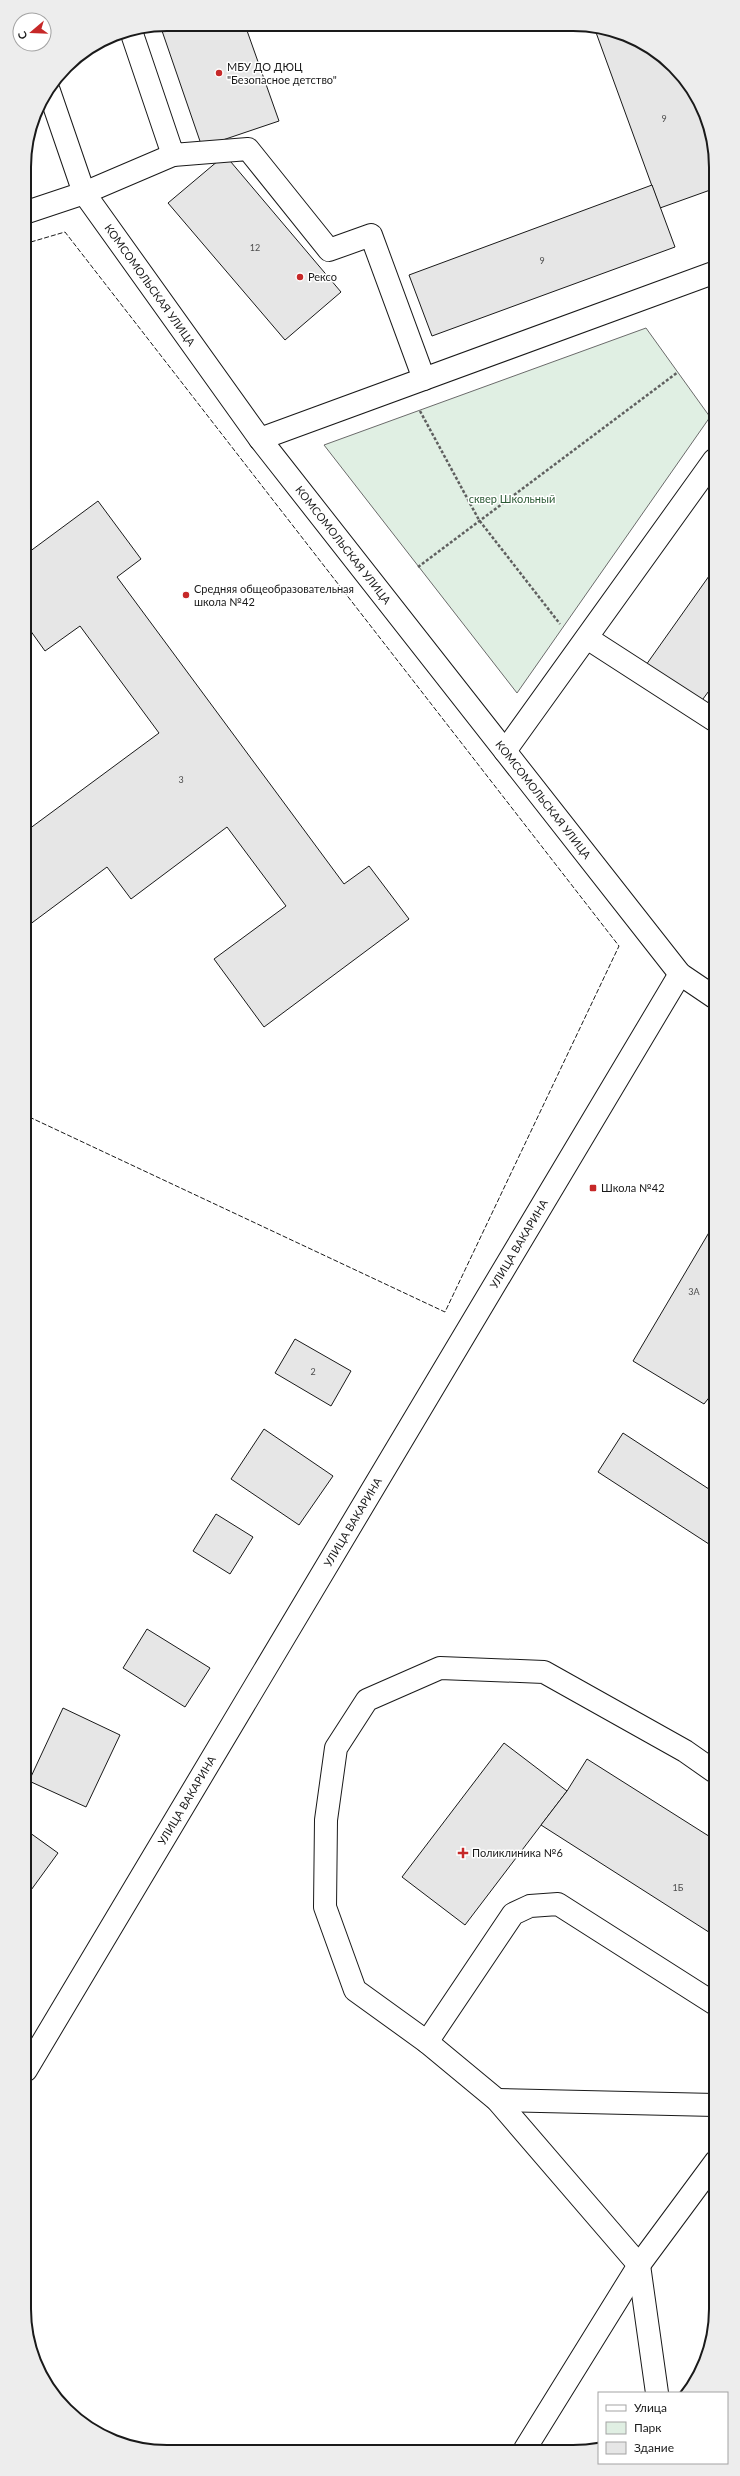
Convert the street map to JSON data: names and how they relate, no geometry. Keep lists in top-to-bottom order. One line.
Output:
{"streets":{"street":["КОМСОМОЛЬСКАЯ УЛИЦА","УЛИЦА ВАКАРИНА"]},"crossings":[["КОМСОМОЛЬСКАЯ УЛИЦА","УЛИЦА ВАКАРИНА"]],"parks":["сквер Школьный"],"places":{"other":["МБУ ДО ДЮЦ \"Безопасное детство\"","Рексо","Средняя общеобразовательная школа №42"],"transit":["Школа №42"],"health":["Поликлиника №6"]},"house_numbers":["9","12","9","3","3А","2","1Б"],"legend":["Улица","Парк","Здание"],"north":"left"}
